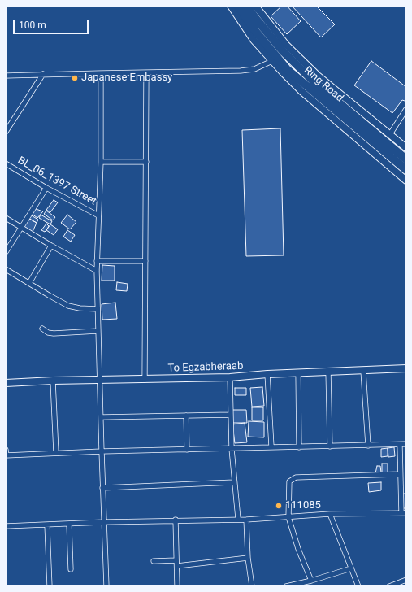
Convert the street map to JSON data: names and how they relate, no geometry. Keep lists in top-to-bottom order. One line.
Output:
{"streets":{"highway":["Ring Road"],"street":["BL_06_1397 Street","To Egzabheraab"]},"places":["Japanese Embassy","111085"],"scale_bar":"100 m"}
